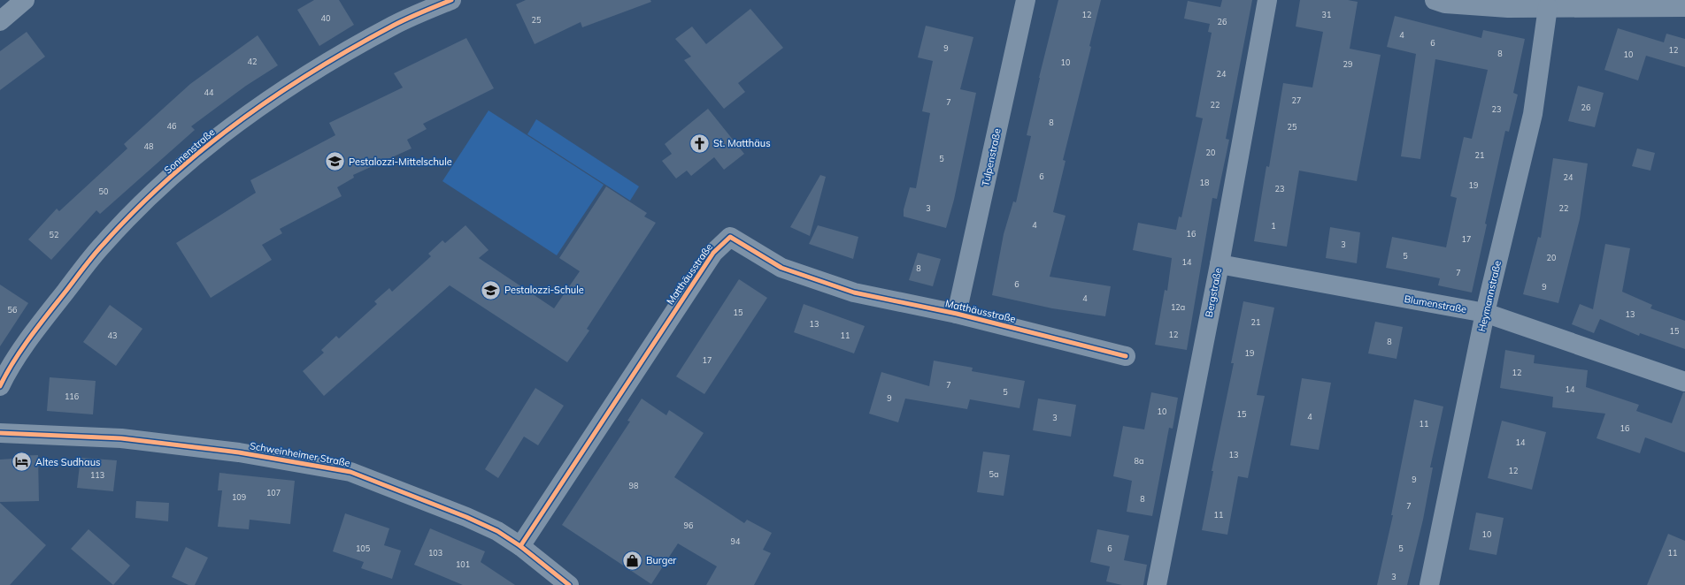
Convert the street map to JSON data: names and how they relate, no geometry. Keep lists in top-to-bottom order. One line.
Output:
{"streets":{"street":["Sonnenstraße","Tulpenstraße","Matthäusstraße","Bergstraße","Heymannstraße","Blumenstraße","Schweinheimer Straße"]},"crossings":[["Tulpenstraße","Matthäusstraße"],["Matthäusstraße","Schweinheimer Straße"],["Bergstraße","Blumenstraße"],["Heymannstraße","Blumenstraße"]],"places":{"church":["St. Matthäus"],"school or university":["Pestalozzi-Mittelschule","Pestalozzi-Schule"],"hotel":["Altes Sudhaus"],"shop":["Burger"]},"house_numbers":["12","31","40","25","26","4","6","9","12","8","10","42","10","29","24","44","27","7","22","26","23","8","46","25","48","20","21","5","6","24","18","19","23","50","3","22","4","1","16","52","17","3","5","20","14","8","7","6","9","4","12a","56","15","13","21","13","15","12","43","11","8","19","17","12","7","14","5","116","9","10","15","4","3","11","16","14","13","8a","12","5a","113","9","98","107","109","8","7","11","96","10","94","105","6","5","103","11","101","3"]}
